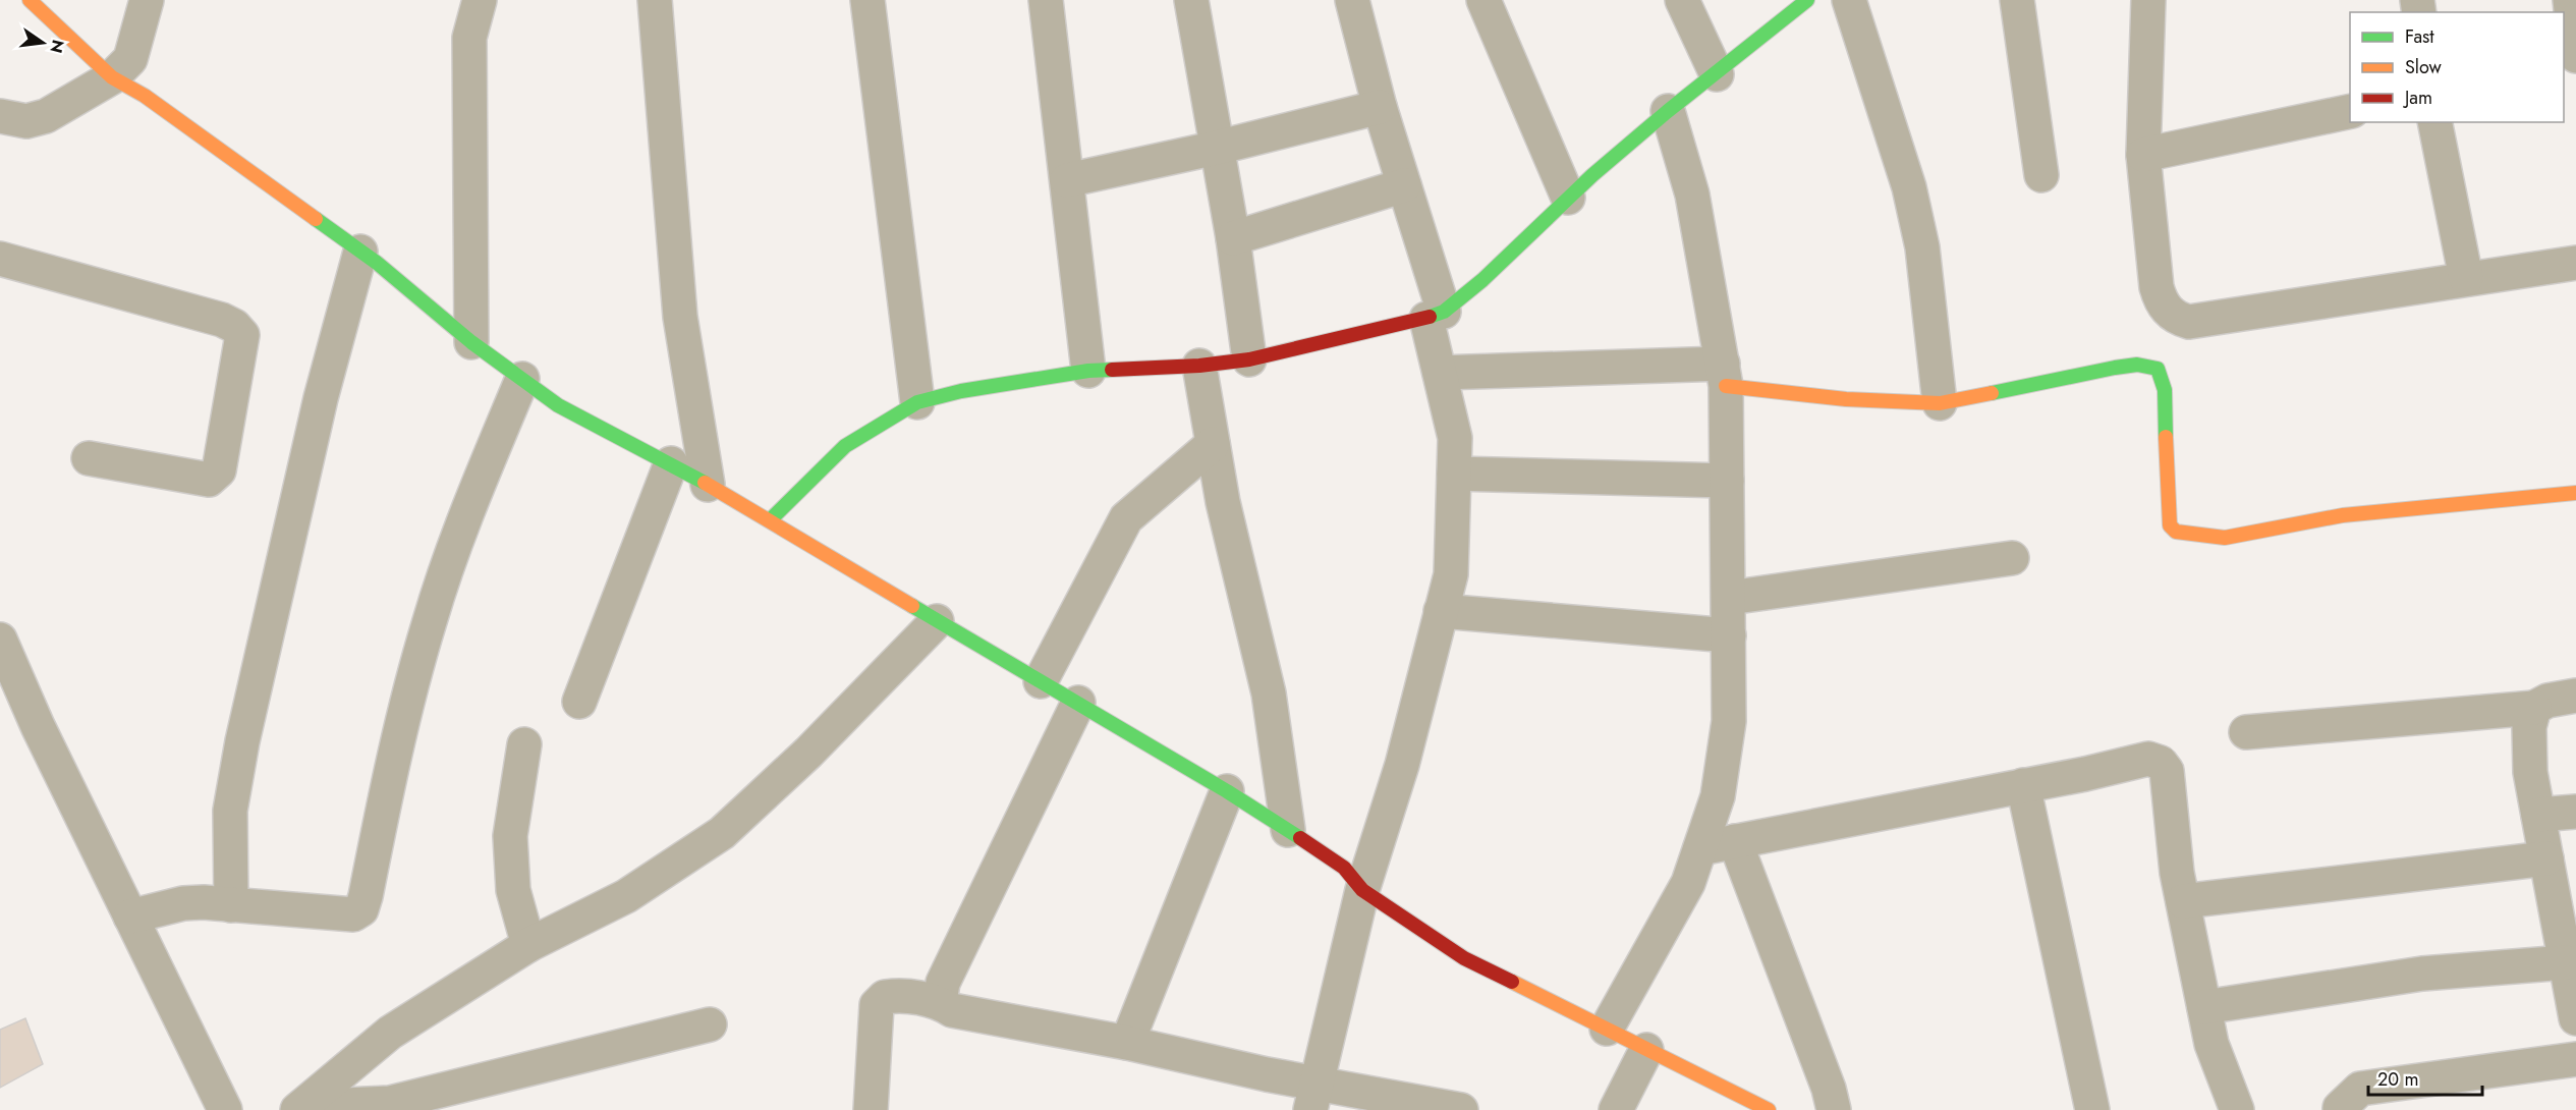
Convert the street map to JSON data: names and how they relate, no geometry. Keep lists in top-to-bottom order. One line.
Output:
{"legend":["Fast","Slow","Jam"],"scale_bar":"20 m","north":"right"}
